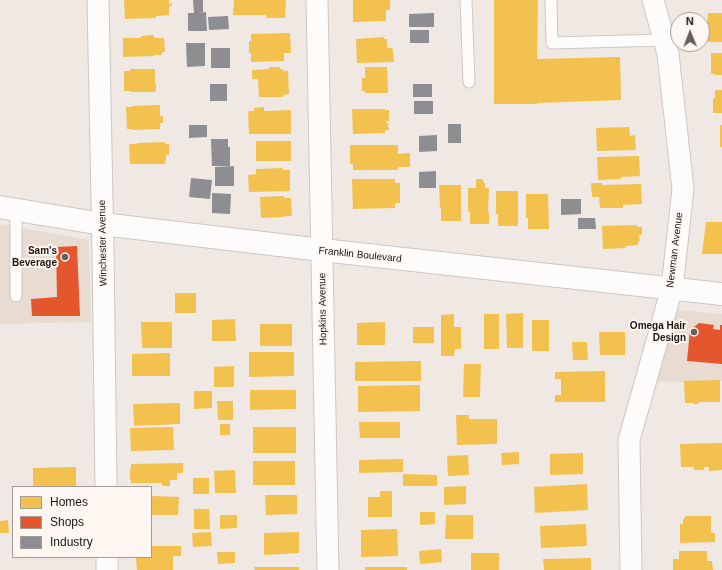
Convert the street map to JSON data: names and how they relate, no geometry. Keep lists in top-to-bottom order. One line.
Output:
{"streets":{"street":["Winchester Avenue","Newman Avenue","Franklin Boulevard","Hopkins Avenue"]},"crossings":[["Winchester Avenue","Franklin Boulevard"],["Newman Avenue","Franklin Boulevard"],["Franklin Boulevard","Hopkins Avenue"]],"places":["Sam's Beverage","Omega Hair Design"],"legend":["Homes","Shops","Industry"],"north":"top"}
